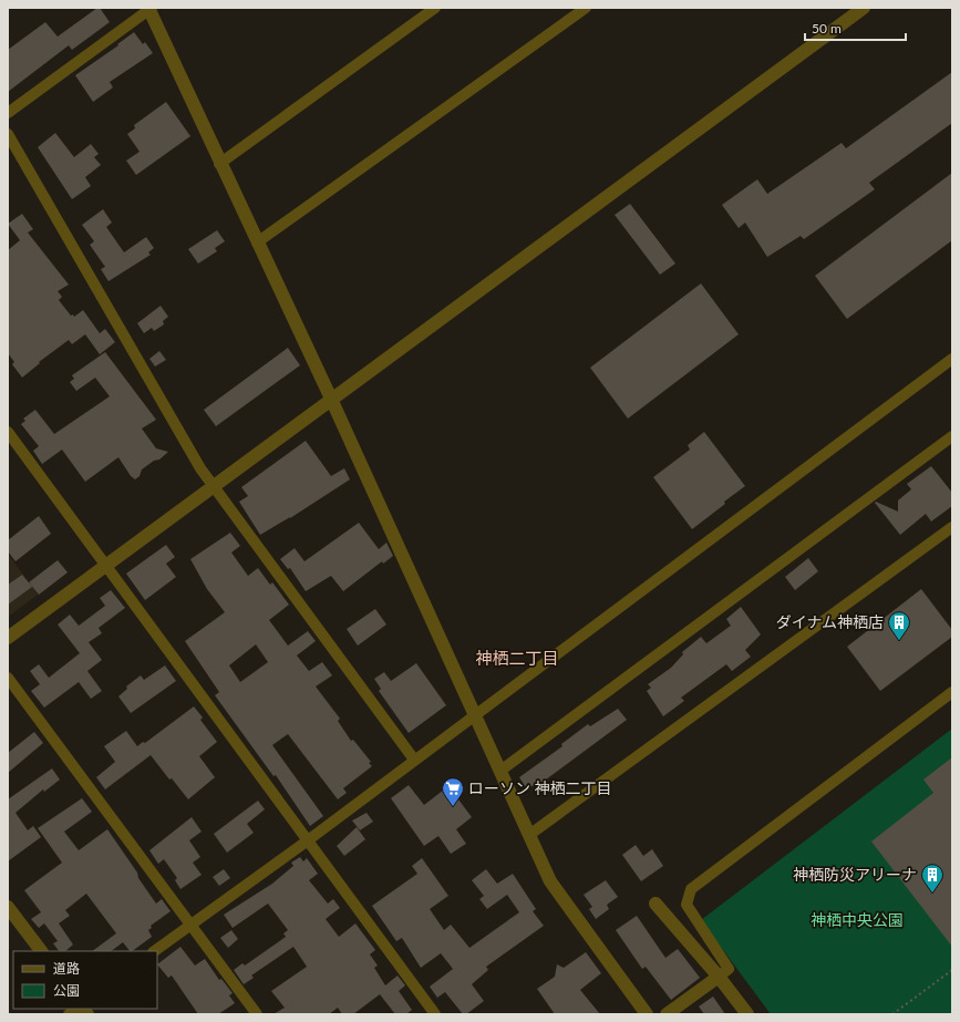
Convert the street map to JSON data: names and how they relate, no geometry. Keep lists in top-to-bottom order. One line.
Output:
{"districts":["神栖二丁目"],"parks":["神栖中央公園"],"places":{"building":["ダイナム神栖店","神栖防災アリーナ"],"supermarket":["ローソン 神栖二丁目"]},"legend":["道路","公園"],"scale_bar":"50 m"}
